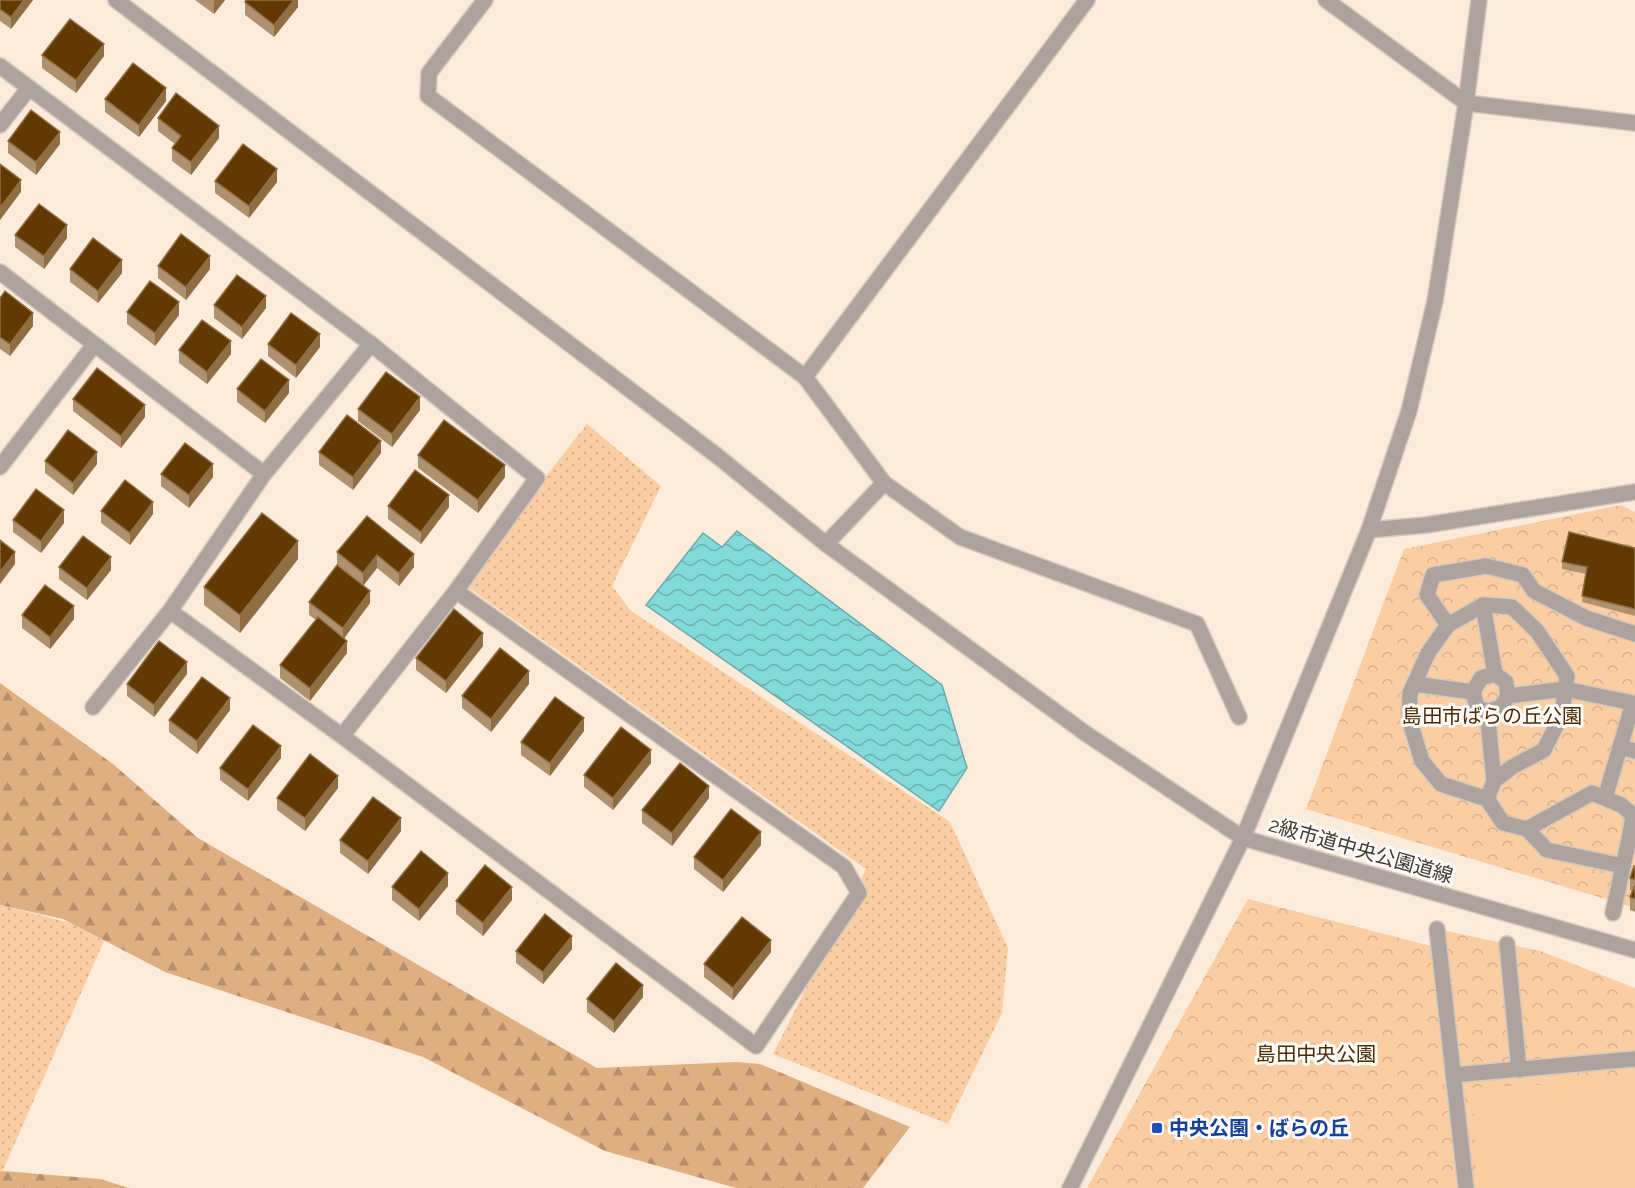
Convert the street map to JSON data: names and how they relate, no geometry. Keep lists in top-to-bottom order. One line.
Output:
{"streets":{"street":["2級市道中央公園道線"]},"parks":["島田市ばらの丘公園","島田中央公園"],"places":{"transit":["中央公園・ばらの丘"]}}
